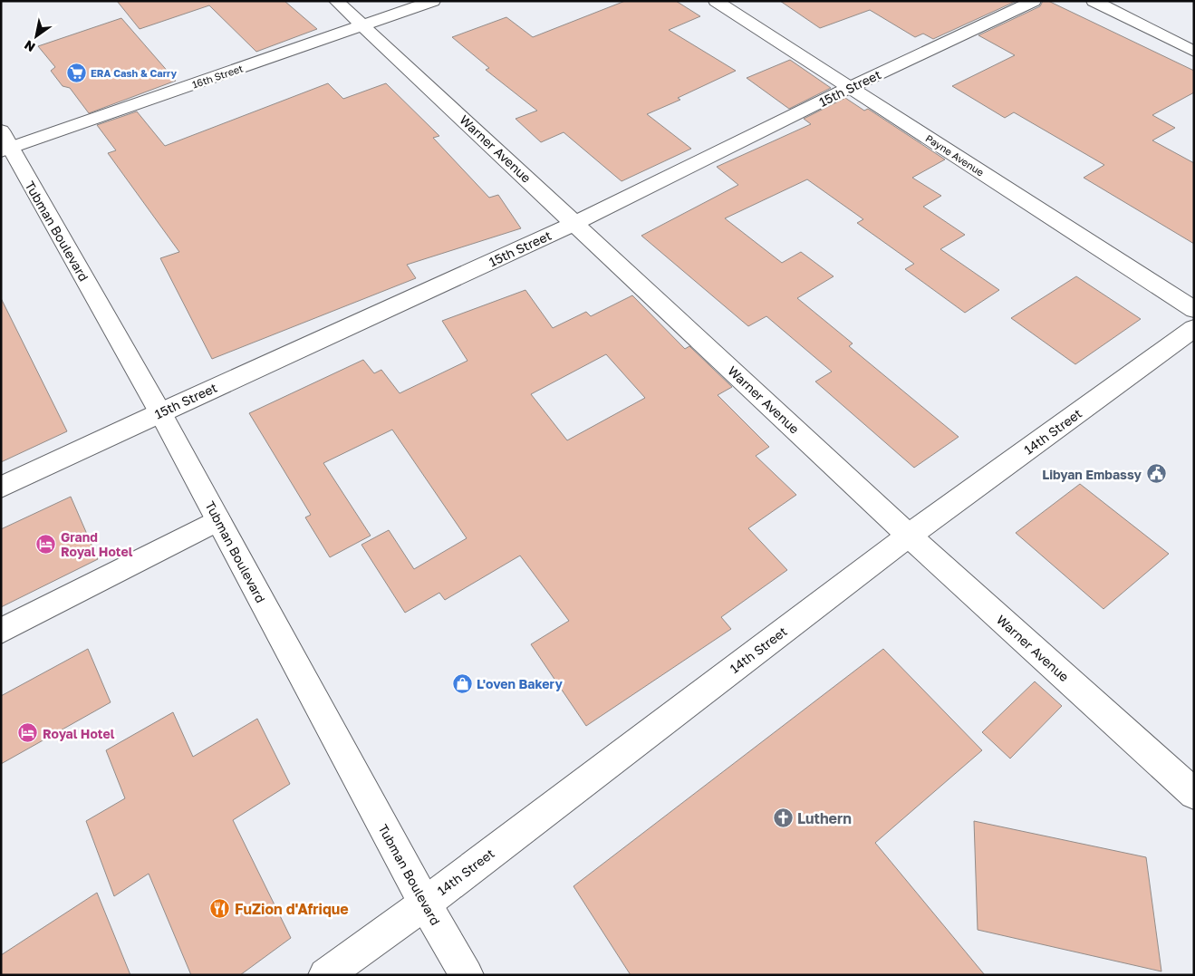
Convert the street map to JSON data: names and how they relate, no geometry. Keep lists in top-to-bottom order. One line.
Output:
{"streets":{"main road":["16th Street","15th Street","Warner Avenue","Payne Avenue","Tubman Boulevard","14th Street"]},"crossings":[["16th Street","Warner Avenue"],["16th Street","Tubman Boulevard"],["15th Street","Warner Avenue"],["15th Street","Payne Avenue"],["15th Street","Tubman Boulevard"],["Warner Avenue","14th Street"],["Tubman Boulevard","14th Street"]],"places":{"supermarket":["ERA Cash & Carry"],"public building":["Libyan Embassy"],"hotel":["Grand Royal Hotel","Royal Hotel"],"shop":["L'oven Bakery"],"church":["Luthern"],"restaurant":["FuZion d'Afrique"]},"north":"bottom left"}
